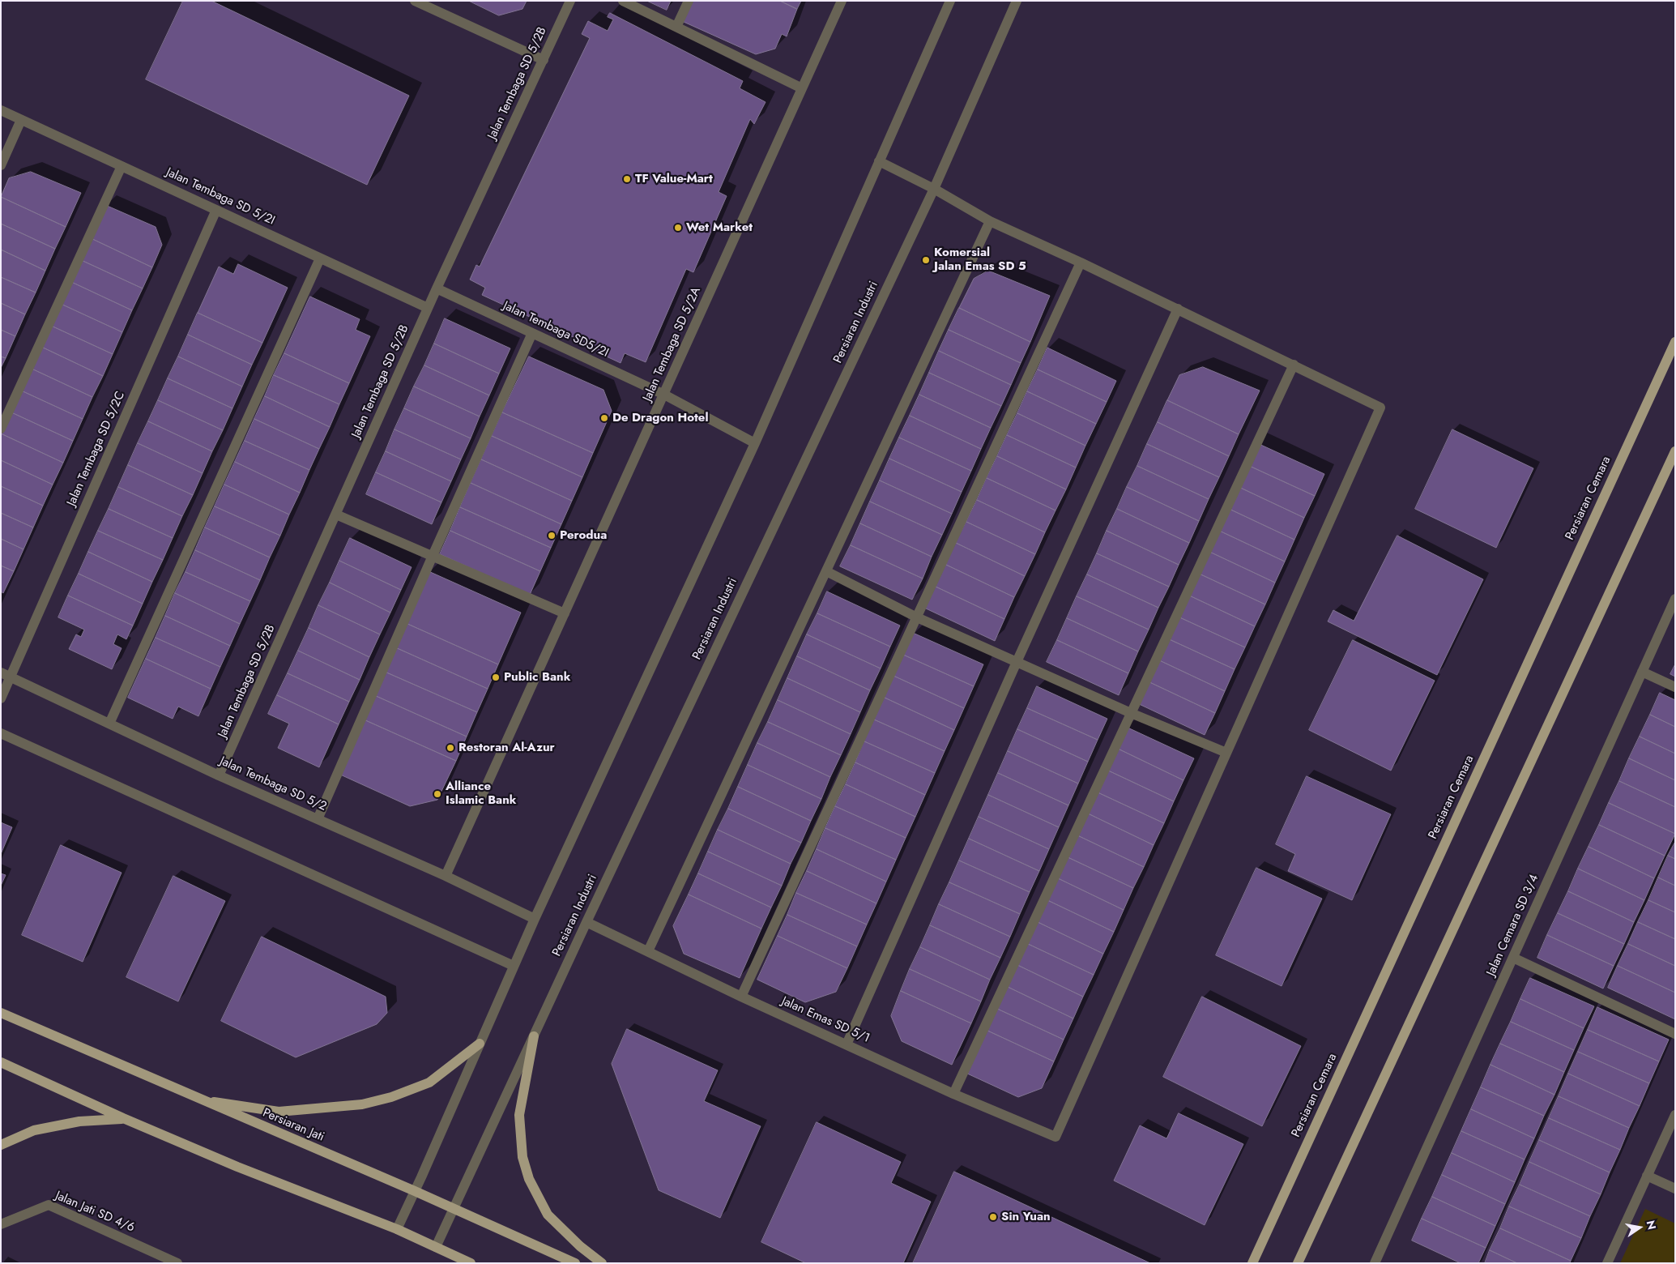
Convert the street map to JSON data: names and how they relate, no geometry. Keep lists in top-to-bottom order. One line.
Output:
{"streets":{"main road":["Persiaran Cemara","Persiaran Jati"],"street":["Jalan Tembaga SD 5/2B","Jalan Tembaga SD 5/2I","Persiaran Industri","Jalan Tembaga SD5/2I","Jalan Tembaga SD 5/2A","Jalan Tembaga SD 5/2C","Jalan Tembaga SD 5/2","Jalan Cemara SD 3/4","Jalan Emas SD 5/1","Jalan Jati SD 4/6"]},"crossings":[["Jalan Tembaga SD 5/2B","Jalan Tembaga SD 5/2I"],["Jalan Tembaga SD 5/2B","Jalan Tembaga SD5/2I"],["Jalan Tembaga SD 5/2B","Jalan Tembaga SD 5/2"],["Jalan Tembaga SD 5/2I","Jalan Tembaga SD 5/2C"],["Persiaran Industri","Jalan Emas SD 5/1"],["Persiaran Industri","Persiaran Jati"],["Jalan Tembaga SD5/2I","Jalan Tembaga SD 5/2A"],["Jalan Tembaga SD 5/2A","Jalan Tembaga SD 5/2"],["Jalan Tembaga SD 5/2C","Jalan Tembaga SD 5/2"]],"places":["TF Value-Mart","Wet Market","Komersial Jalan Emas SD 5","De Dragon Hotel","Perodua","Public Bank","Restoran Al-Azur","Alliance Islamic Bank","Sin Yuan"],"north":"right"}
